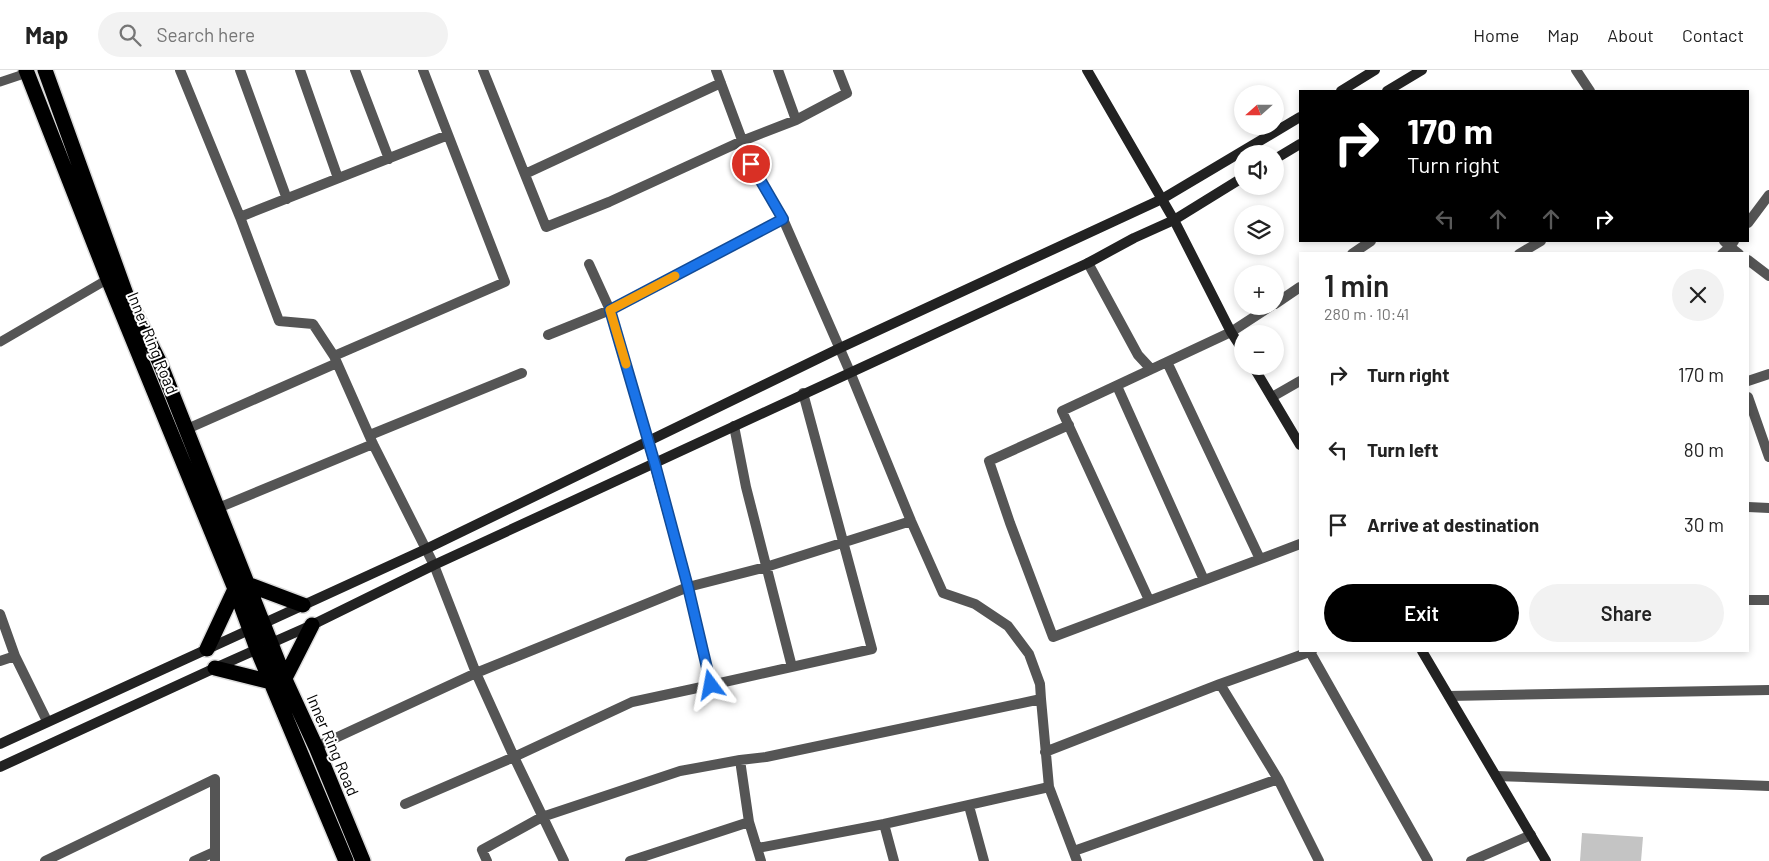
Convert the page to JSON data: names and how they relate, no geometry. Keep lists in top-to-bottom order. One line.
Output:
{"streets":{"highway":["Inner Ring Road"]},"north":"left","page":{"header":"Map","search":"Search here","nav":["Home","Map","About","Contact"],"map_buttons":["+","−"],"turn":["170 m","Turn right"],"heading":["1 min","280 m · 10:41"],"list":[{"name":"Turn right","value":"170 m"},{"name":"Turn left","value":"80 m"},{"name":"Arrive at destination","value":"30 m"}],"buttons":["Exit","Share"]}}
